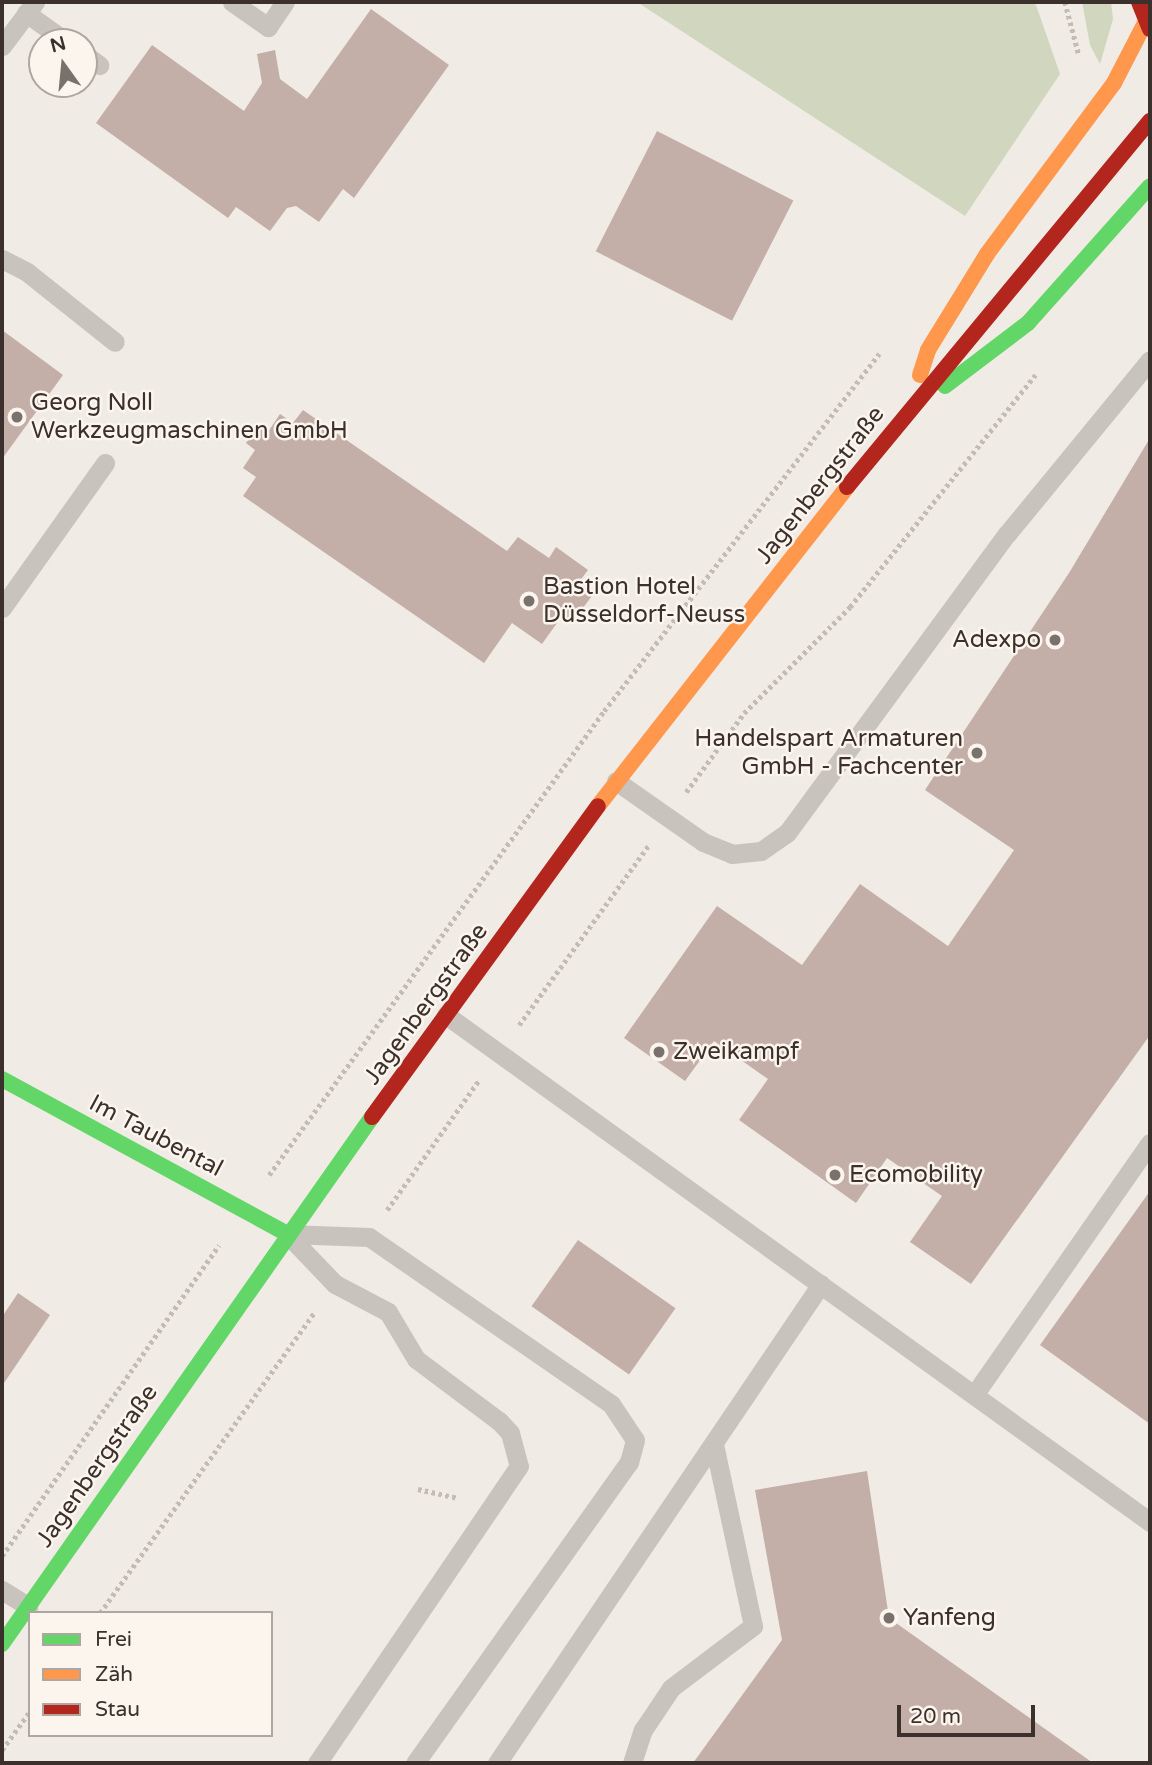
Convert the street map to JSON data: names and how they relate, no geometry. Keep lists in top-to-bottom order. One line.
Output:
{"streets":{"street":["Jagenbergstraße","Im Taubental"]},"crossings":[["Jagenbergstraße","Im Taubental"]],"places":["Georg Noll Werkzeugmaschinen GmbH","Bastion Hotel Düsseldorf-Neuss","Adexpo","Handelspart Armaturen GmbH - Fachcenter","Zweikampf","Ecomobility","Yanfeng"],"legend":["Frei","Zäh","Stau"],"scale_bar":"20 m","north":"top"}
